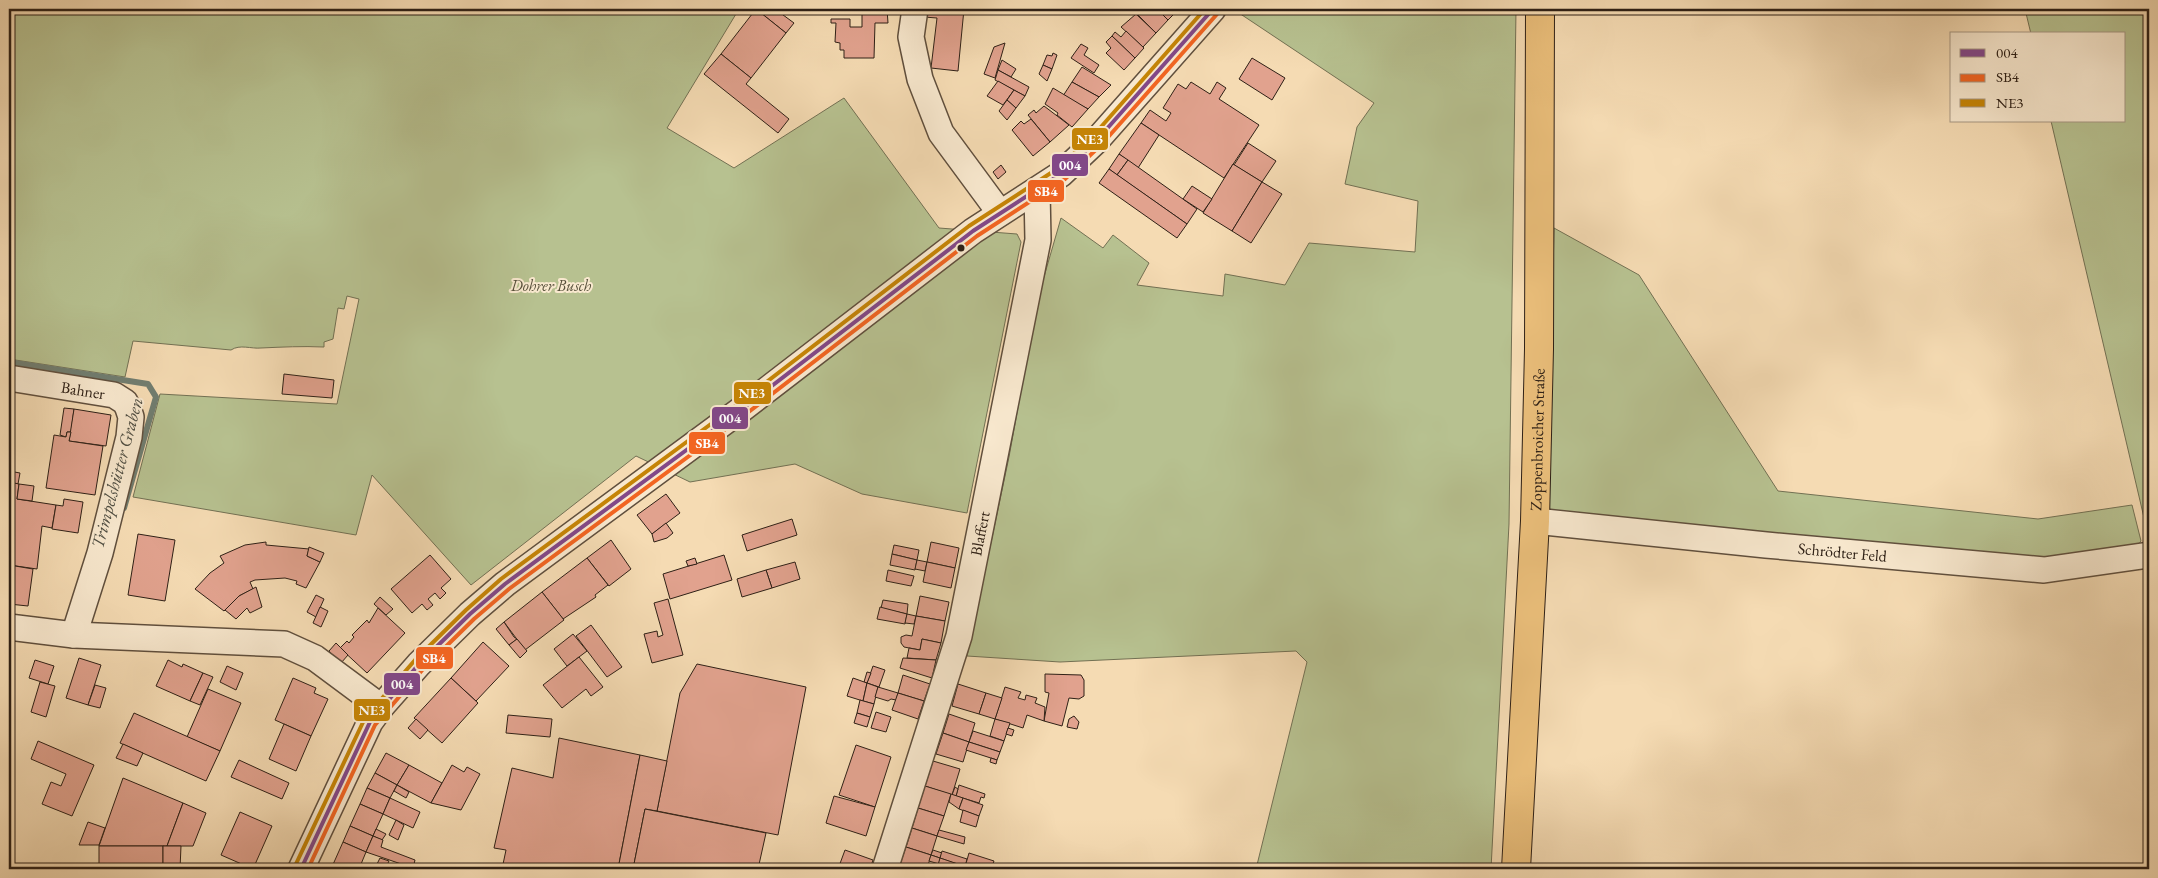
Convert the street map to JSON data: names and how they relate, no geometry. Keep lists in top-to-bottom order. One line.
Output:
{"streets":{"main road":["Zoppenbroicher Straße"],"street":["Bahner","Blaffert","Schrödter Feld"]},"crossings":[["Zoppenbroicher Straße","Schrödter Feld"]],"water":["Trimpelshütter Graben"],"parks":["Dohrer Busch"],"lines":["transit line 004","transit line NE3","transit line SB4"],"legend":["004","SB4","NE3"]}
